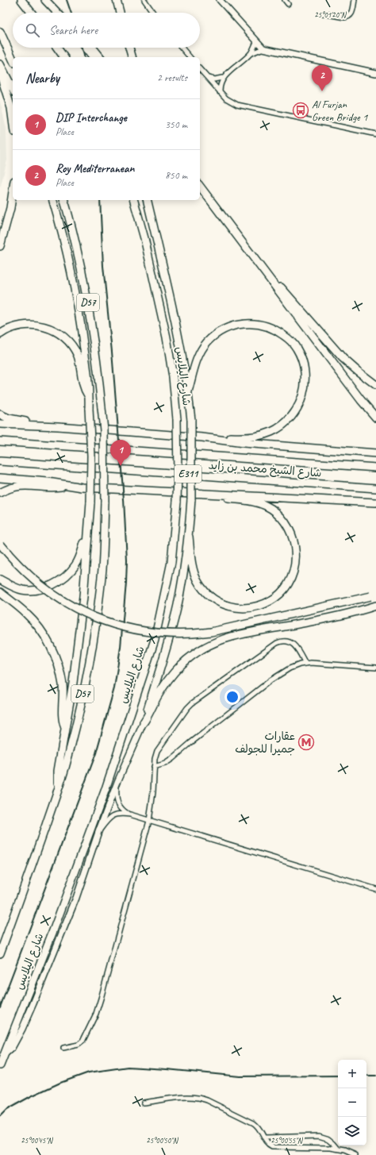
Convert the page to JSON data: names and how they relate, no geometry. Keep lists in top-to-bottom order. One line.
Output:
{"streets":{"highway":["D57","شارع اليلايس","شارع الشيخ محمد بن زايد","E311"]},"places":{"bus stop":["Al Furjan Green Bridge 1"],"metro station":["عقارات جميرا للجولف"]},"page":{"search":"Search here","heading":["Nearby","2 results"],"pins":["2","1"],"list":[{"mark":"1","name":"DIP Interchange","note":"Place","value":"350 m"},{"mark":"2","name":"Roy Mediterranean","note":"Place","value":"850 m"}],"map_buttons":["+","−"]},"coordinates":["25°01'20\"N","25°00'45\"N","25°00'50\"N","25°00'55\"N"]}
